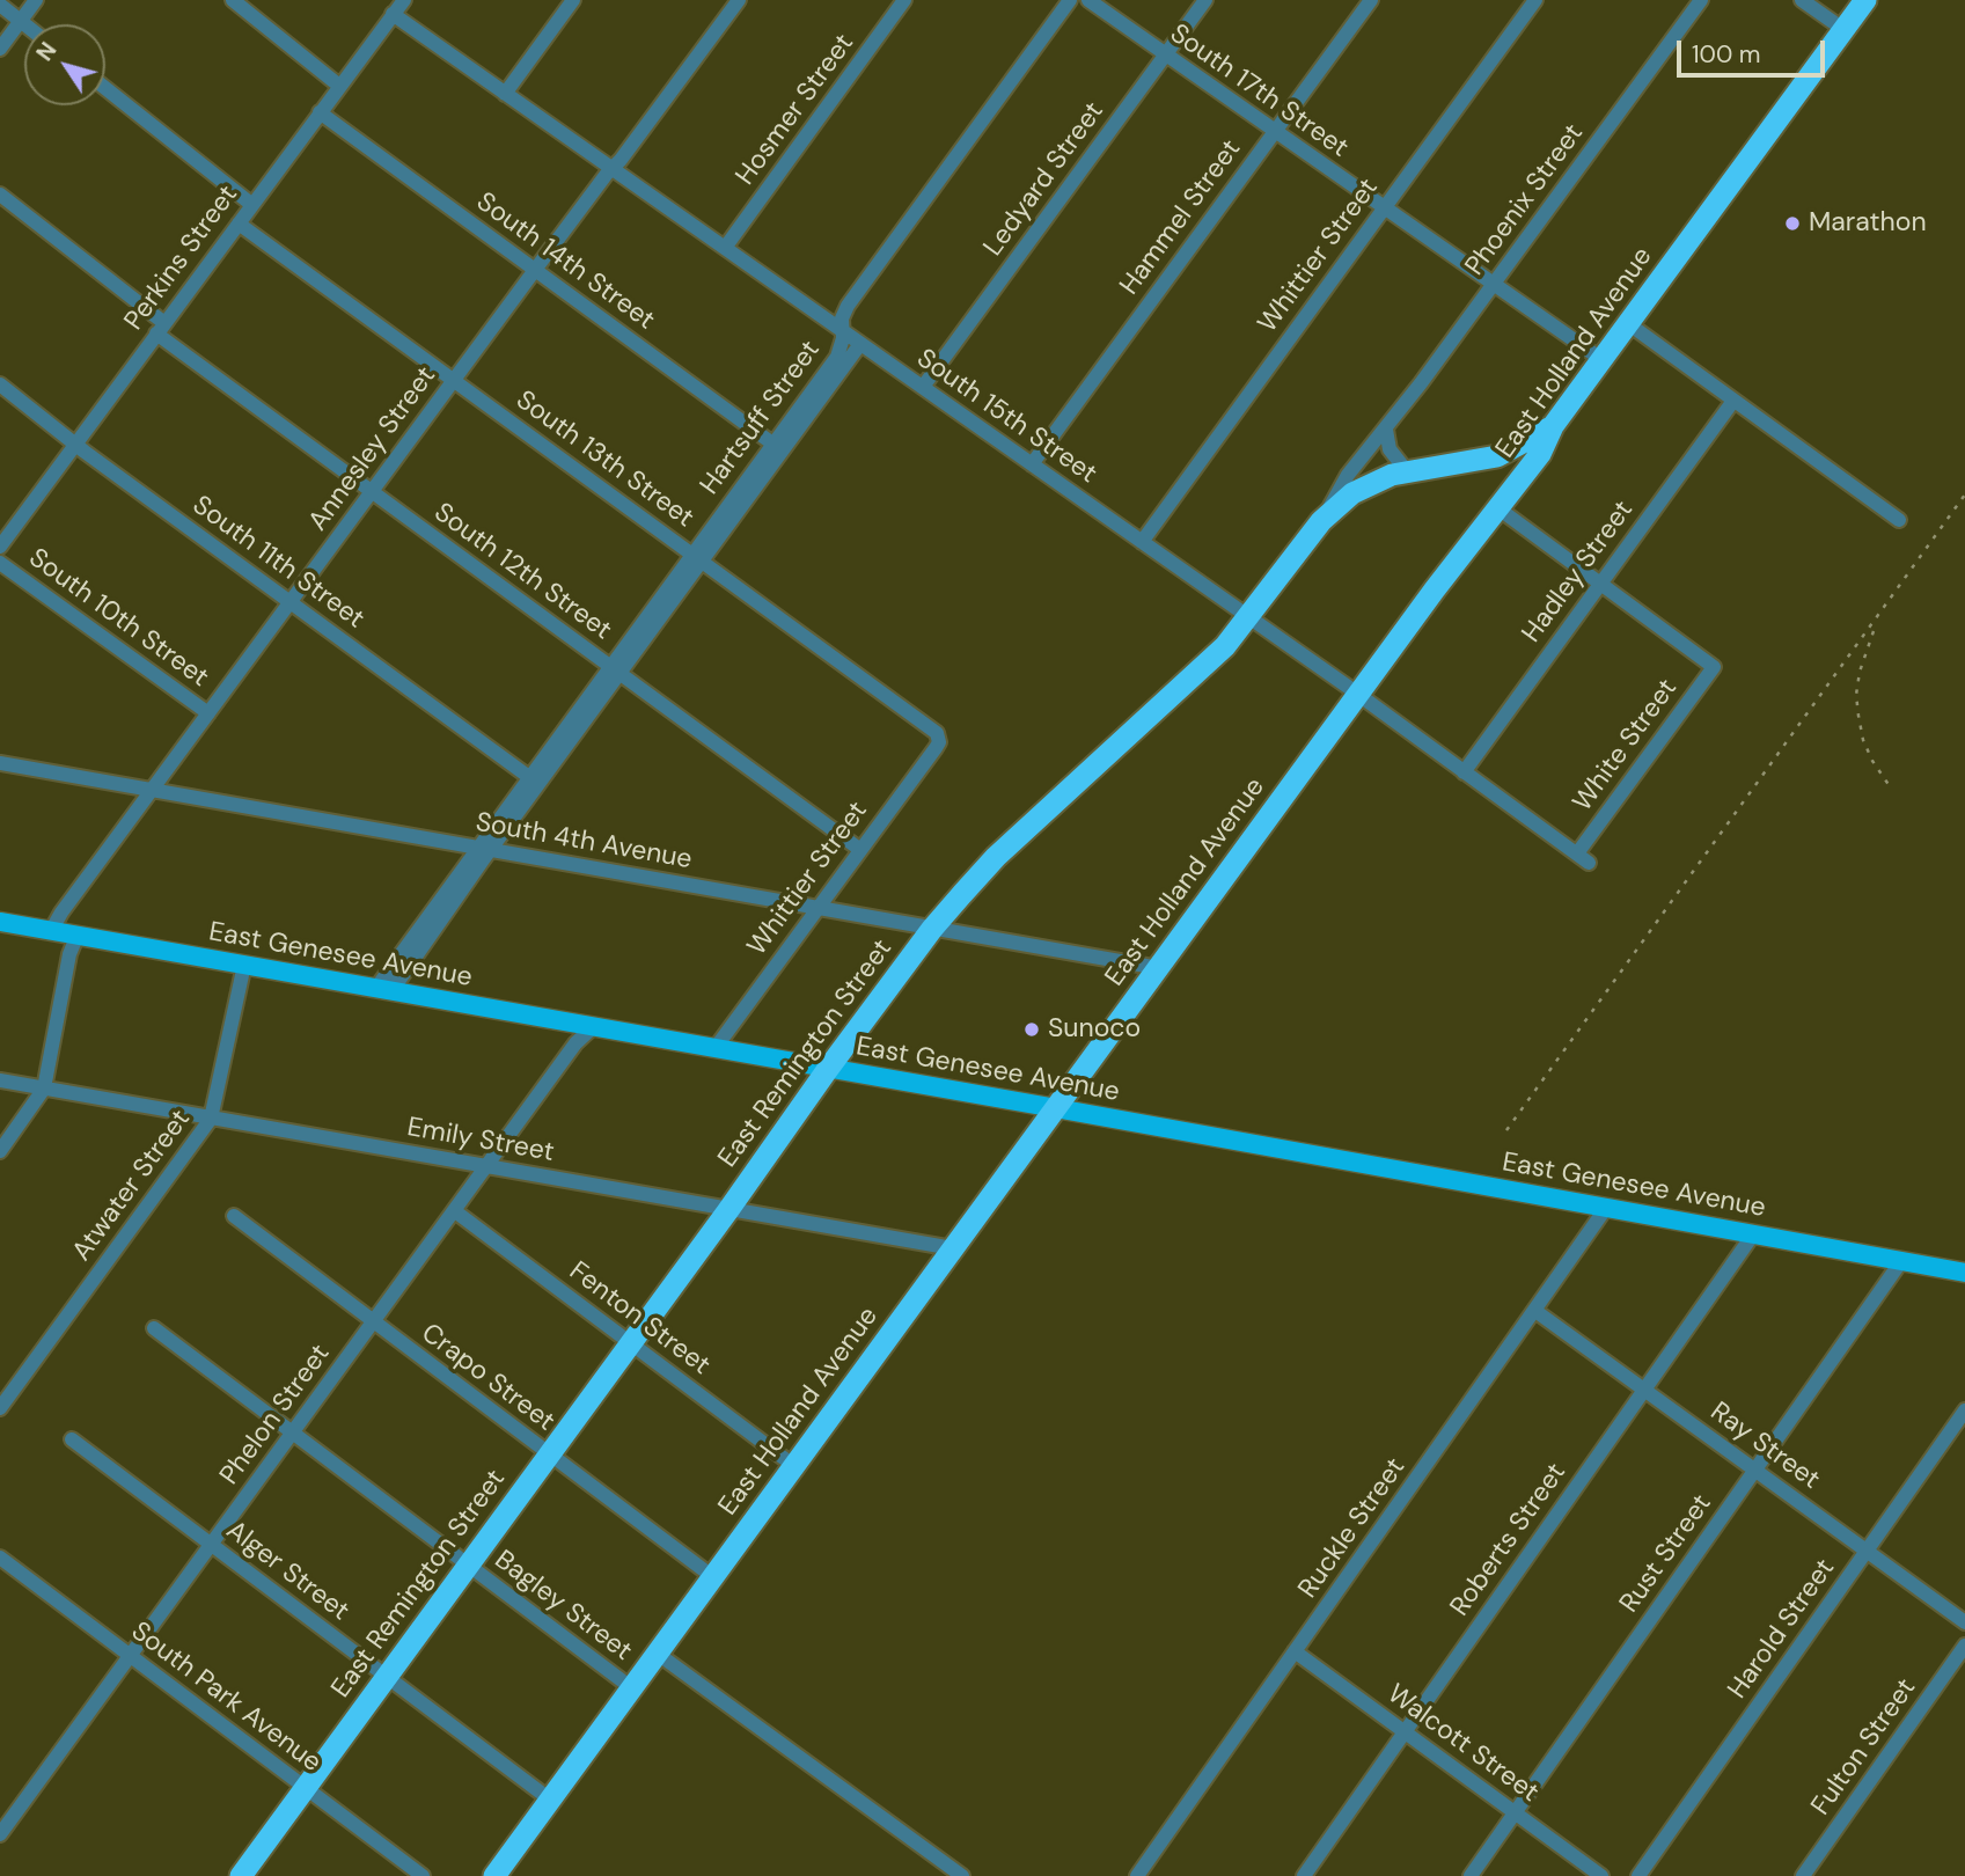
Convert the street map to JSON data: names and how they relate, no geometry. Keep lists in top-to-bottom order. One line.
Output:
{"streets":{"highway":["East Holland Avenue","East Remington Street"],"main road":["East Genesee Avenue"],"street":["South 17th Street","Hosmer Street","Ledyard Street","Phoenix Street","Hammel Street","Whittier Street","Perkins Street","South 14th Street","South 15th Street","Hartsuff Street","Annesley Street","South 13th Street","South 11th Street","South 12th Street","Hadley Street","South 10th Street","White Street","South 4th Avenue","Emily Street","Atwater Street","Fenton Street","Crapo Street","Phelon Street","Ray Street","Ruckle Street","Roberts Street","Rust Street","Alger Street","Bagley Street","Harold Street","South Park Avenue","Walcott Street","Fulton Street"]},"crossings":[["South 17th Street","Ledyard Street"],["South 17th Street","Phoenix Street"],["South 17th Street","Hammel Street"],["South 17th Street","Whittier Street"],["South 17th Street","East Holland Avenue"],["Hosmer Street","South 15th Street"],["Ledyard Street","South 15th Street"],["Phoenix Street","East Remington Street"],["Hammel Street","South 15th Street"],["Whittier Street","South 15th Street"],["Whittier Street","South 13th Street"],["Whittier Street","South 12th Street"],["Whittier Street","South 4th Avenue"],["Whittier Street","East Genesee Avenue"],["Perkins Street","South 14th Street"],["Perkins Street","South 15th Street"],["Perkins Street","South 13th Street"],["Perkins Street","South 11th Street"],["Perkins Street","South 12th Street"],["South 14th Street","Hartsuff Street"],["South 14th Street","Annesley Street"],["East Holland Avenue","South 15th Street"],["East Holland Avenue","South 4th Avenue"],["East Holland Avenue","East Genesee Avenue"],["East Holland Avenue","East Remington Street"],["East Holland Avenue","Emily Street"],["East Holland Avenue","Fenton Street"],["East Holland Avenue","Crapo Street"],["East Holland Avenue","Alger Street"],["East Holland Avenue","Bagley Street"],["South 15th Street","Hartsuff Street"],["South 15th Street","Annesley Street"],["South 15th Street","Hadley Street"],["South 15th Street","White Street"],["South 15th Street","East Remington Street"],["Hartsuff Street","South 13th Street"],["Hartsuff Street","South 11th Street"],["Hartsuff Street","South 12th Street"],["Hartsuff Street","South 4th Avenue"],["Hartsuff Street","East Genesee Avenue"],["Annesley Street","South 13th Street"],["Annesley Street","South 11th Street"],["Annesley Street","South 12th Street"],["Annesley Street","South 10th Street"],["Annesley Street","South 4th Avenue"],["Annesley Street","East Genesee Avenue"],["Hadley Street","White Street"],["South 4th Avenue","East Remington Street"],["East Genesee Avenue","East Remington Street"],["East Genesee Avenue","Atwater Street"],["East Genesee Avenue","Phelon Street"],["East Genesee Avenue","Ruckle Street"],["East Genesee Avenue","Roberts Street"],["East Genesee Avenue","Rust Street"],["East Remington Street","Emily Street"],["East Remington Street","Fenton Street"],["East Remington Street","Crapo Street"],["East Remington Street","Alger Street"],["East Remington Street","Bagley Street"],["East Remington Street","South Park Avenue"],["Emily Street","Atwater Street"],["Emily Street","Phelon Street"],["Fenton Street","Phelon Street"],["Crapo Street","Phelon Street"],["Phelon Street","Alger Street"],["Phelon Street","Bagley Street"],["Phelon Street","South Park Avenue"],["Ray Street","Ruckle Street"],["Ray Street","Roberts Street"],["Ray Street","Rust Street"],["Ray Street","Harold Street"],["Ruckle Street","Walcott Street"],["Roberts Street","Walcott Street"],["Rust Street","Walcott Street"]],"places":["Marathon","Sunoco"],"scale_bar":"100 m","north":"top left"}
